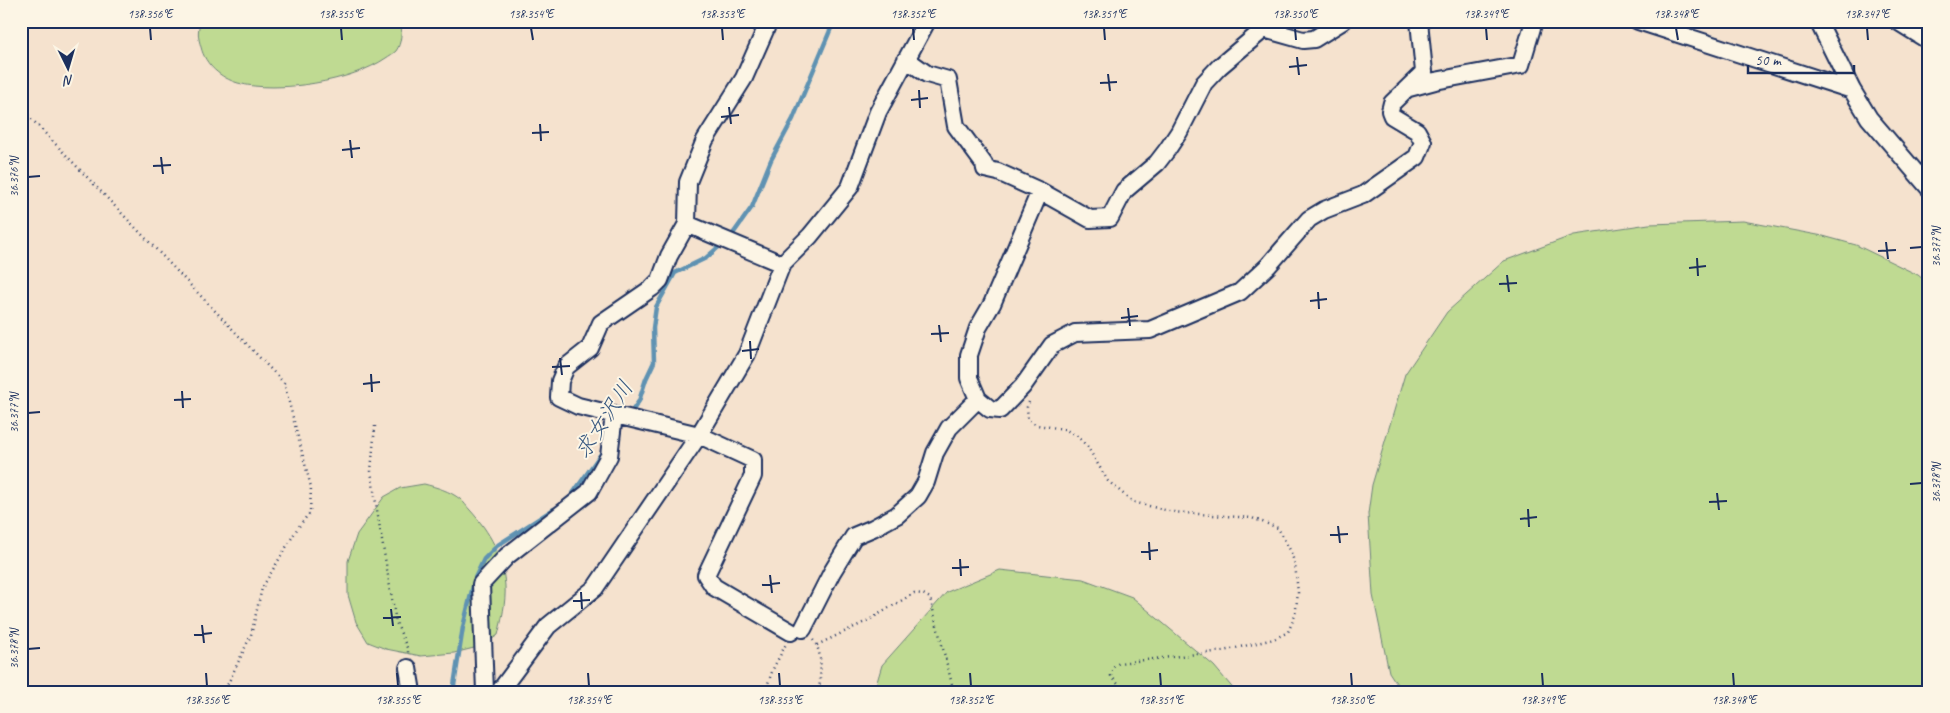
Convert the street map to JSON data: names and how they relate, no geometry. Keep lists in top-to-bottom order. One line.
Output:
{"water":["求女沢川"],"scale_bar":"50 m","north":"bottom","coordinates":["138.356°E","138.355°E","138.354°E","138.353°E","138.352°E","138.351°E","138.350°E","138.349°E","138.348°E","138.347°E","36.376°N","36.377°N","36.378°N"]}
